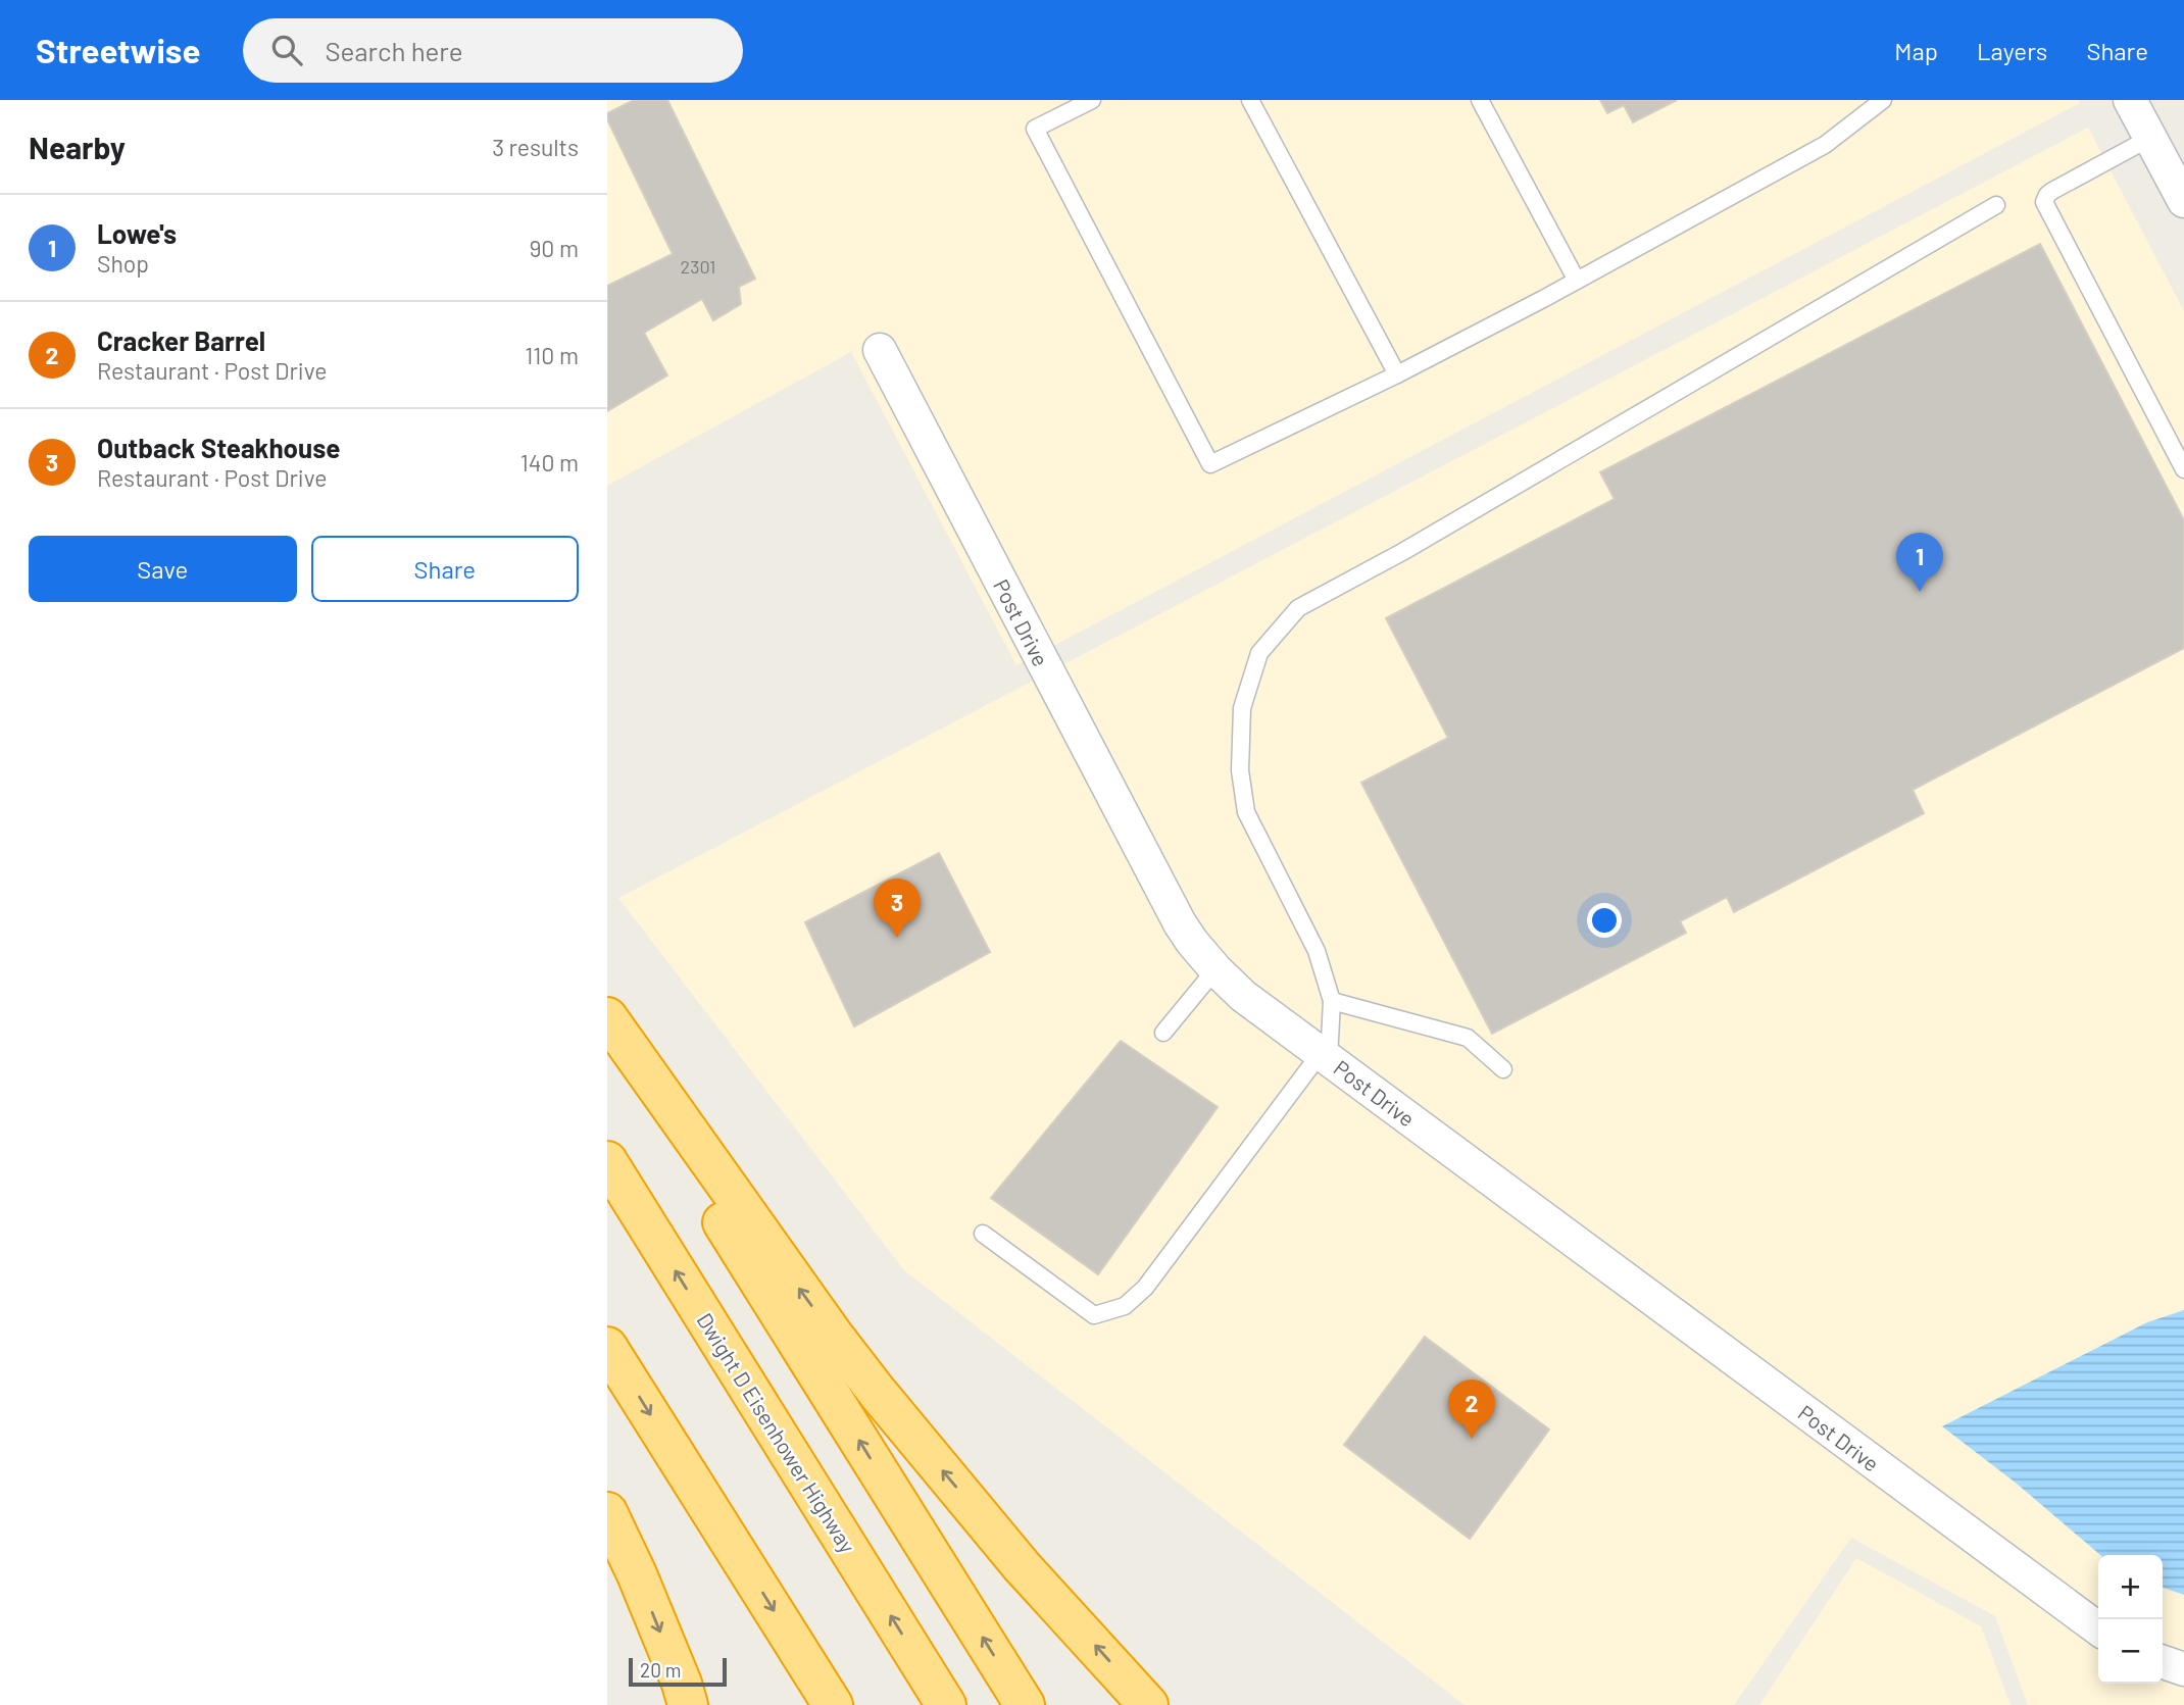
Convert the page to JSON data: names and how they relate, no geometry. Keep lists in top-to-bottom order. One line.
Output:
{"streets":{"highway":["Dwight D Eisenhower Highway"],"street":["Post Drive"]},"house_numbers":["2301"],"scale_bar":"20 m","page":{"header":"Streetwise","search":"Search here","nav":["Map","Layers","Share"],"heading":["Nearby","3 results"],"list":[{"mark":"1","name":"Lowe's","note":"Shop","value":"90 m"},{"mark":"2","name":"Cracker Barrel","note":"Restaurant · Post Drive","value":"110 m"},{"mark":"3","name":"Outback Steakhouse","note":"Restaurant · Post Drive","value":"140 m"}],"buttons":["Save","Share"],"pins":["1","3","2"],"map_buttons":["+","−"],"scale":"20 m"}}
